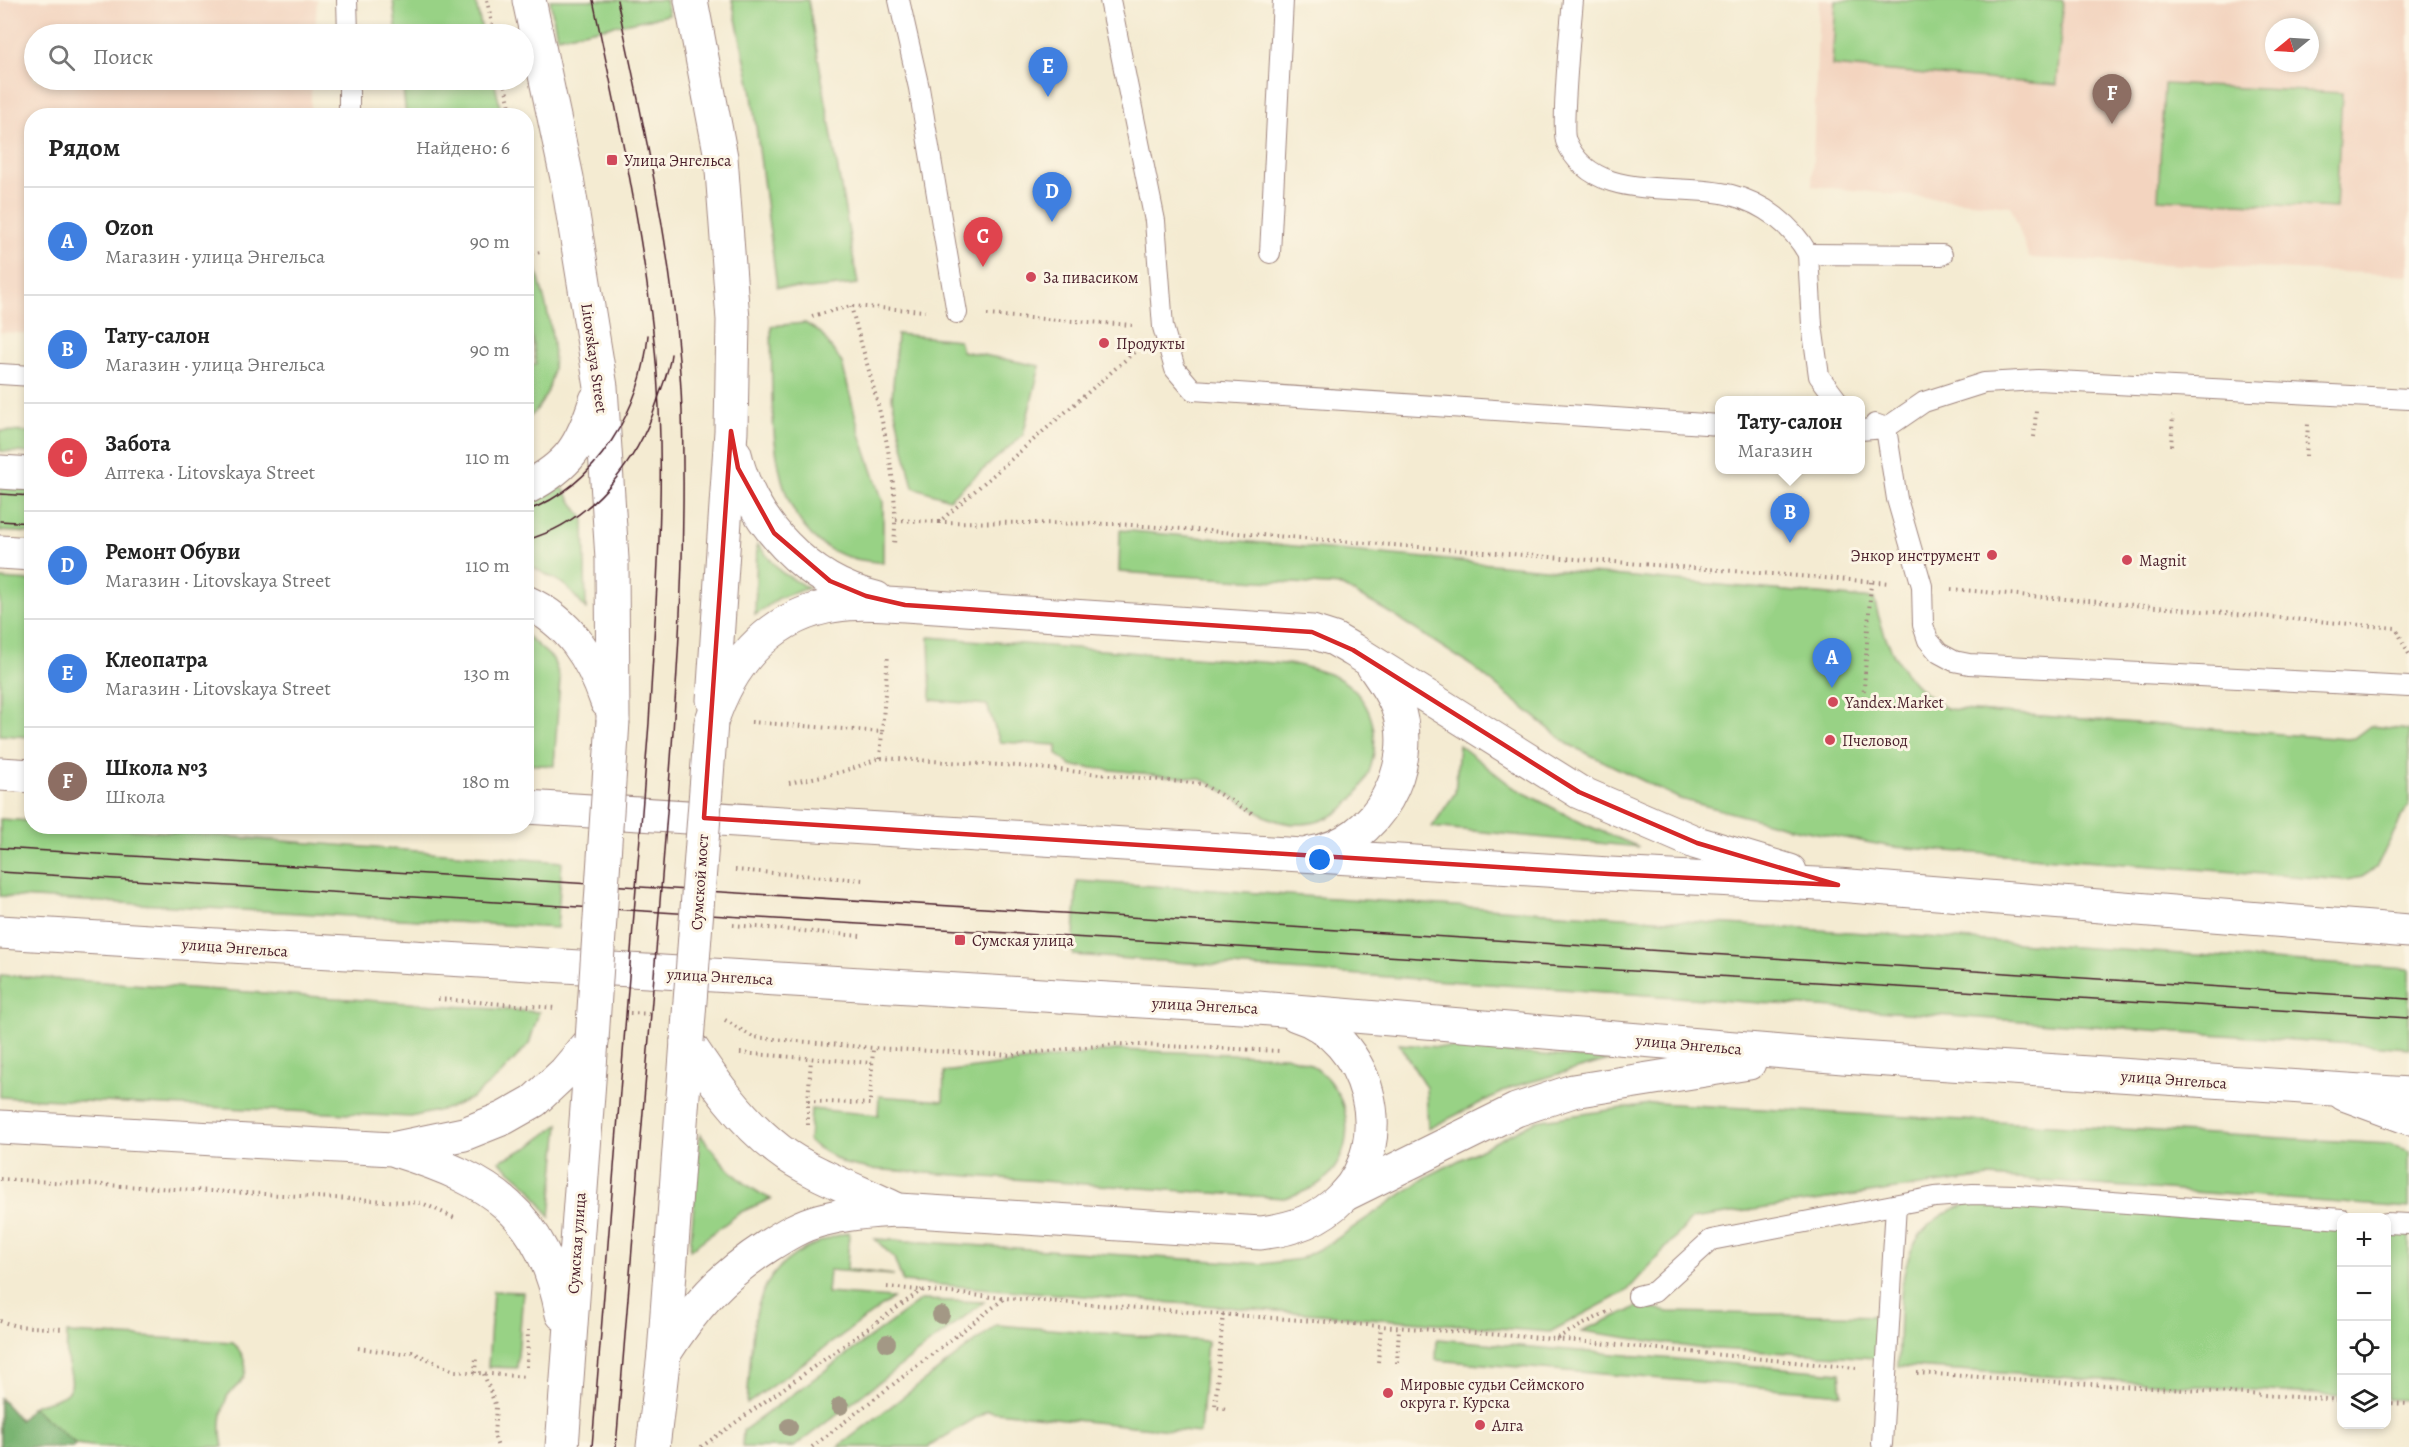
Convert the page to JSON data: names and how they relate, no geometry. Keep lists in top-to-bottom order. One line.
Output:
{"streets":{"main road":["Litovskaya Street","Сумской мост","улица Энгельса","Сумская улица"]},"places":{"transit":["Улица Энгельса","Сумская улица"],"other":["За пивасиком","Продукты","Энкор инструмент","Magnit","Yandex.Market","Пчеловод","Мировые судьи Сеймского округа г. Курска","Алга"]},"north":"left","page":{"search":"Поиск","pins":["E","F","D","C","B","A"],"heading":["Рядом","Найдено: 6"],"list":[{"mark":"A","name":"Ozon","note":"Магазин · улица Энгельса","value":"90 m"},{"mark":"B","name":"Тату-салон","note":"Магазин · улица Энгельса","value":"90 m"},{"mark":"C","name":"Забота","note":"Аптека · Litovskaya Street","value":"110 m"},{"mark":"D","name":"Ремонт Обуви","note":"Магазин · Litovskaya Street","value":"110 m"},{"mark":"E","name":"Клеопатра","note":"Магазин · Litovskaya Street","value":"130 m"},{"mark":"F","name":"Школа №3","note":"Школа","value":"180 m"}],"popup":["Тату-салон","Магазин"],"map_buttons":["+","−"]}}
